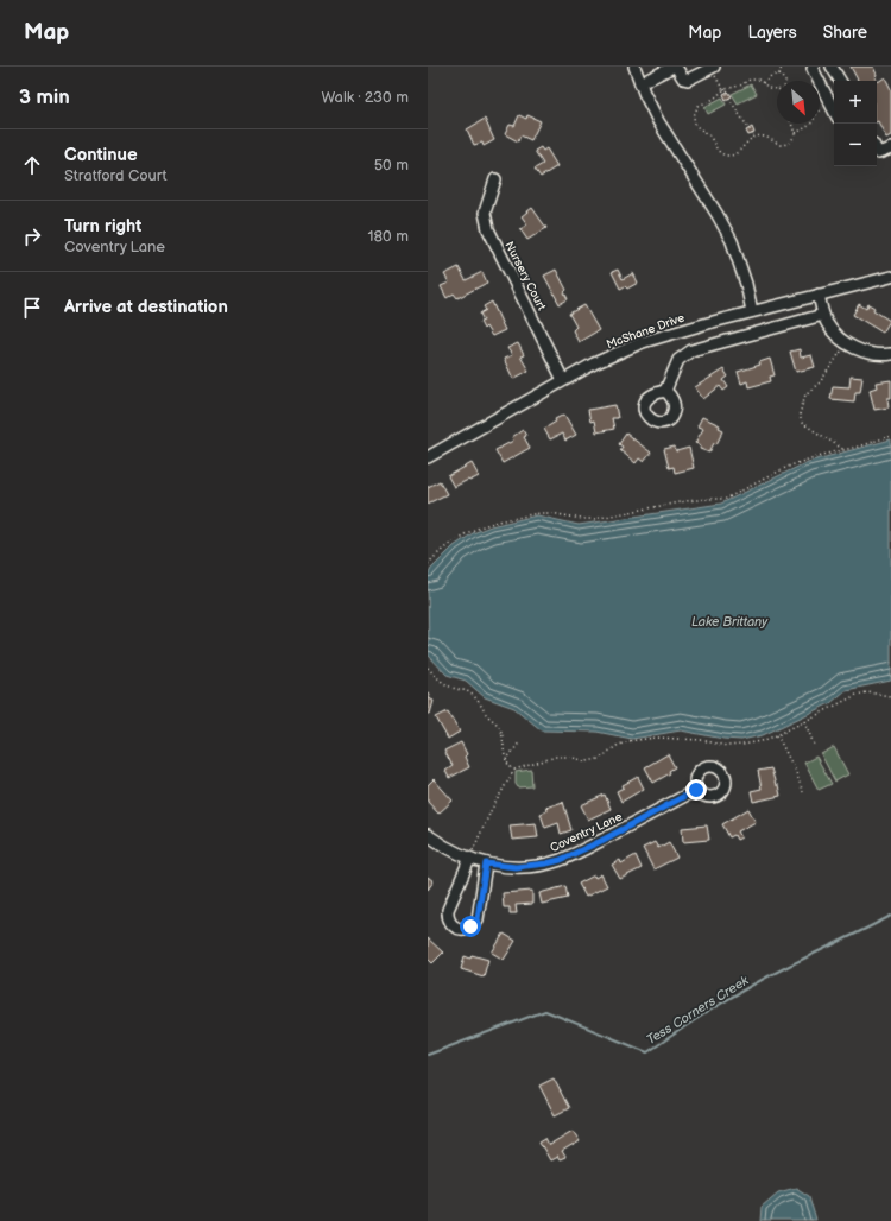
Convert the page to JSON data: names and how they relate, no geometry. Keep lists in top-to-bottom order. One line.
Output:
{"streets":{"street":["Nursery Court","McShane Drive","Coventry Lane"]},"crossings":[["Nursery Court","McShane Drive"]],"water":["Lake Brittany","Tess Corners Creek"],"north":"bottom right","page":{"header":"Map","nav":["Map","Layers","Share"],"heading":["3 min","Walk · 230 m"],"map_buttons":["+","−"],"list":[["Continue","Stratford Court","50 m"],["Turn right","Coventry Lane","180 m"],"Arrive at destination"]}}
